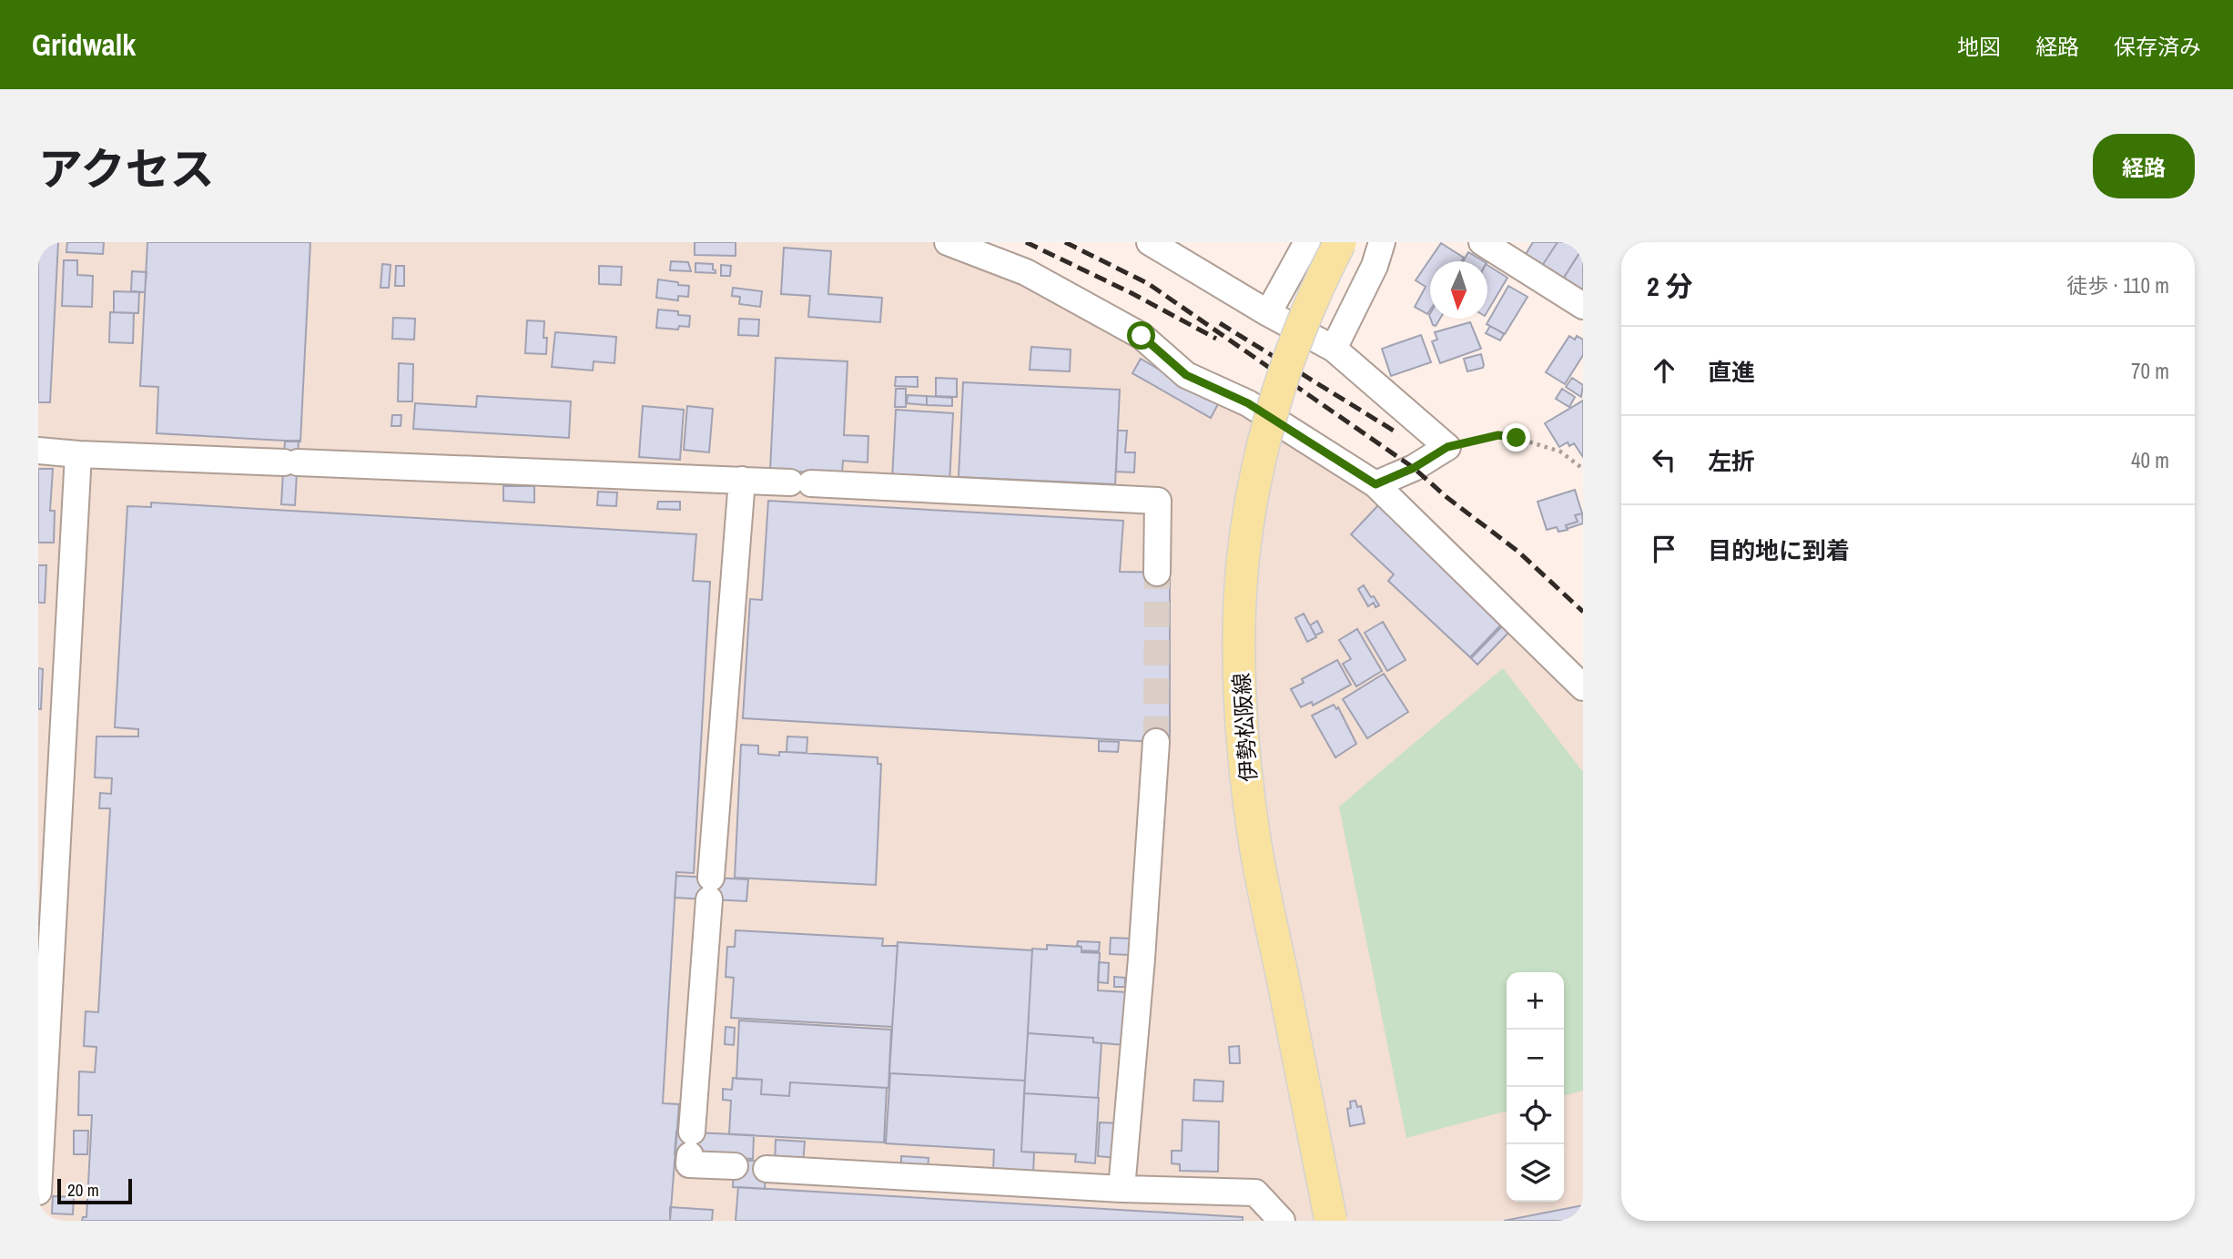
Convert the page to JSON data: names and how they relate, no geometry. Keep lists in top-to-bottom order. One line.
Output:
{"streets":{"main road":["伊勢松阪線"]},"scale_bar":"20 m","north":"bottom","page":{"header":"Gridwalk","nav":["地図","経路","保存済み"],"title":"アクセス","buttons":"経路","heading":["2 分","徒歩 · 110 m"],"list":[["直進","70 m"],["左折","40 m"],"目的地に到着"],"map_buttons":["+","−"],"scale":"20 m"}}
